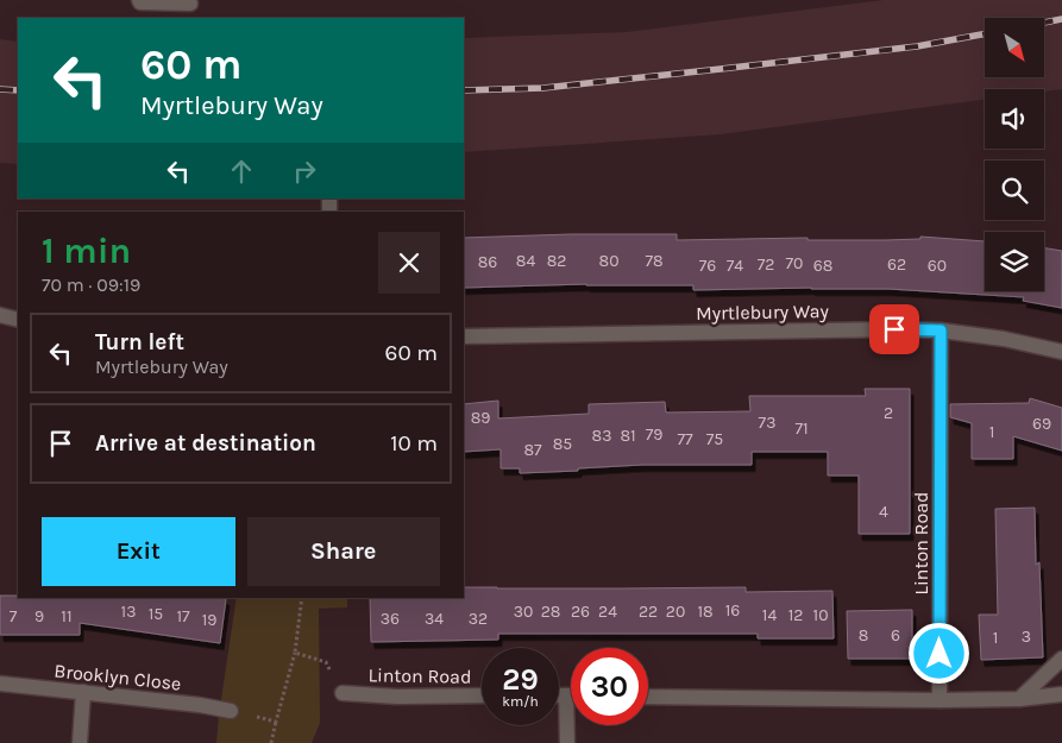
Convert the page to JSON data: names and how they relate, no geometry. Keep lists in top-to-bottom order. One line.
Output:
{"streets":{"street":["Myrtlebury Way","Linton Road","Brooklyn Close"]},"crossings":[["Myrtlebury Way","Linton Road"]],"house_numbers":["84","82","80","78","86","70","72","62","76","74","68","60","2","89","73","69","71","1","79","83","81","77","75","85","87","4","16","13","30","28","26","24","22","20","18","15","14","12","10","7","9","11","17","36","34","32","19","8","6","3","1"],"north":"bottom right","page":{"turn":["60 m","Myrtlebury Way"],"heading":["1 min","70 m · 09:19"],"list":[{"name":"Turn left","note":"Myrtlebury Way","value":"60 m"},{"name":"Arrive at destination","value":"10 m"}],"buttons":["Exit","Share"],"speed":"29 km/h","limit":"30"}}
